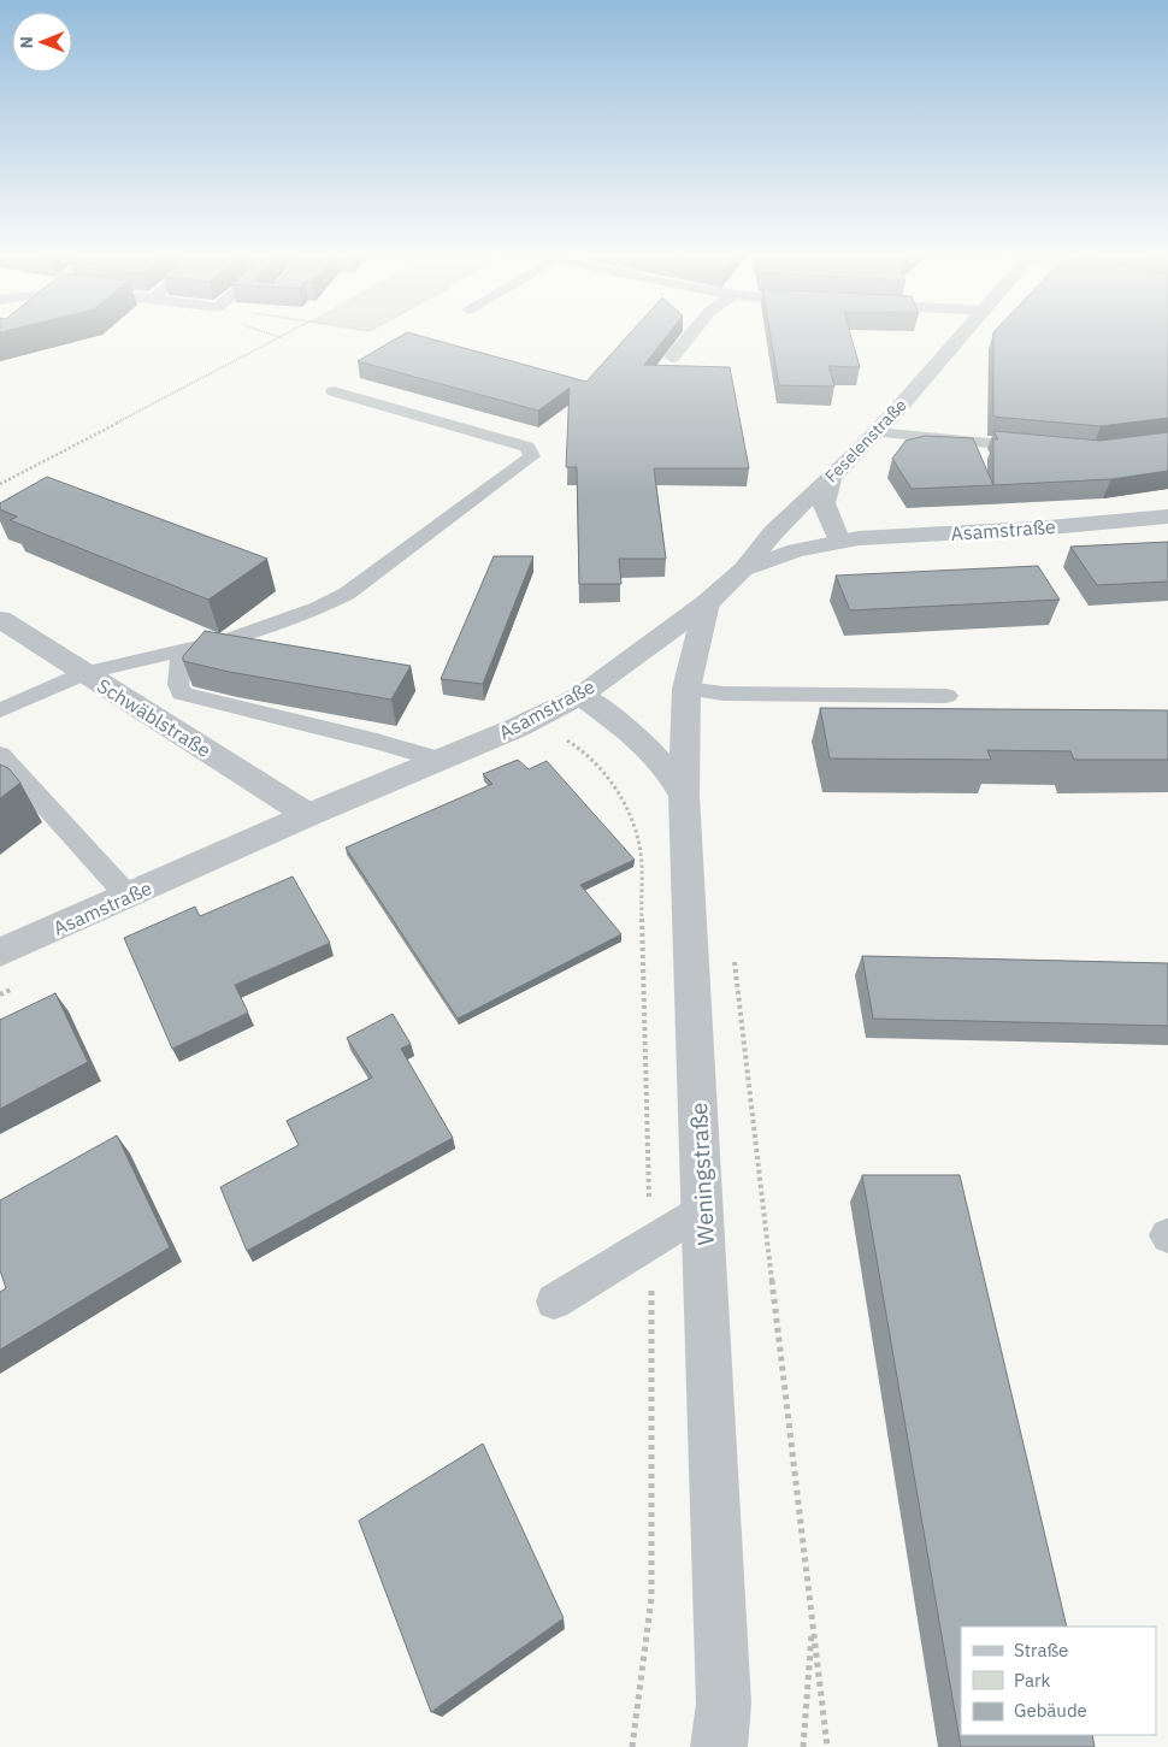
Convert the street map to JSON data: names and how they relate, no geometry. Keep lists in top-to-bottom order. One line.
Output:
{"streets":{"street":["Feselenstraße","Asamstraße","Schwäblstraße","Weningstraße"]},"crossings":[["Feselenstraße","Asamstraße"],["Asamstraße","Schwäblstraße"],["Asamstraße","Weningstraße"]],"legend":["Straße","Park","Gebäude"],"north":"left"}
